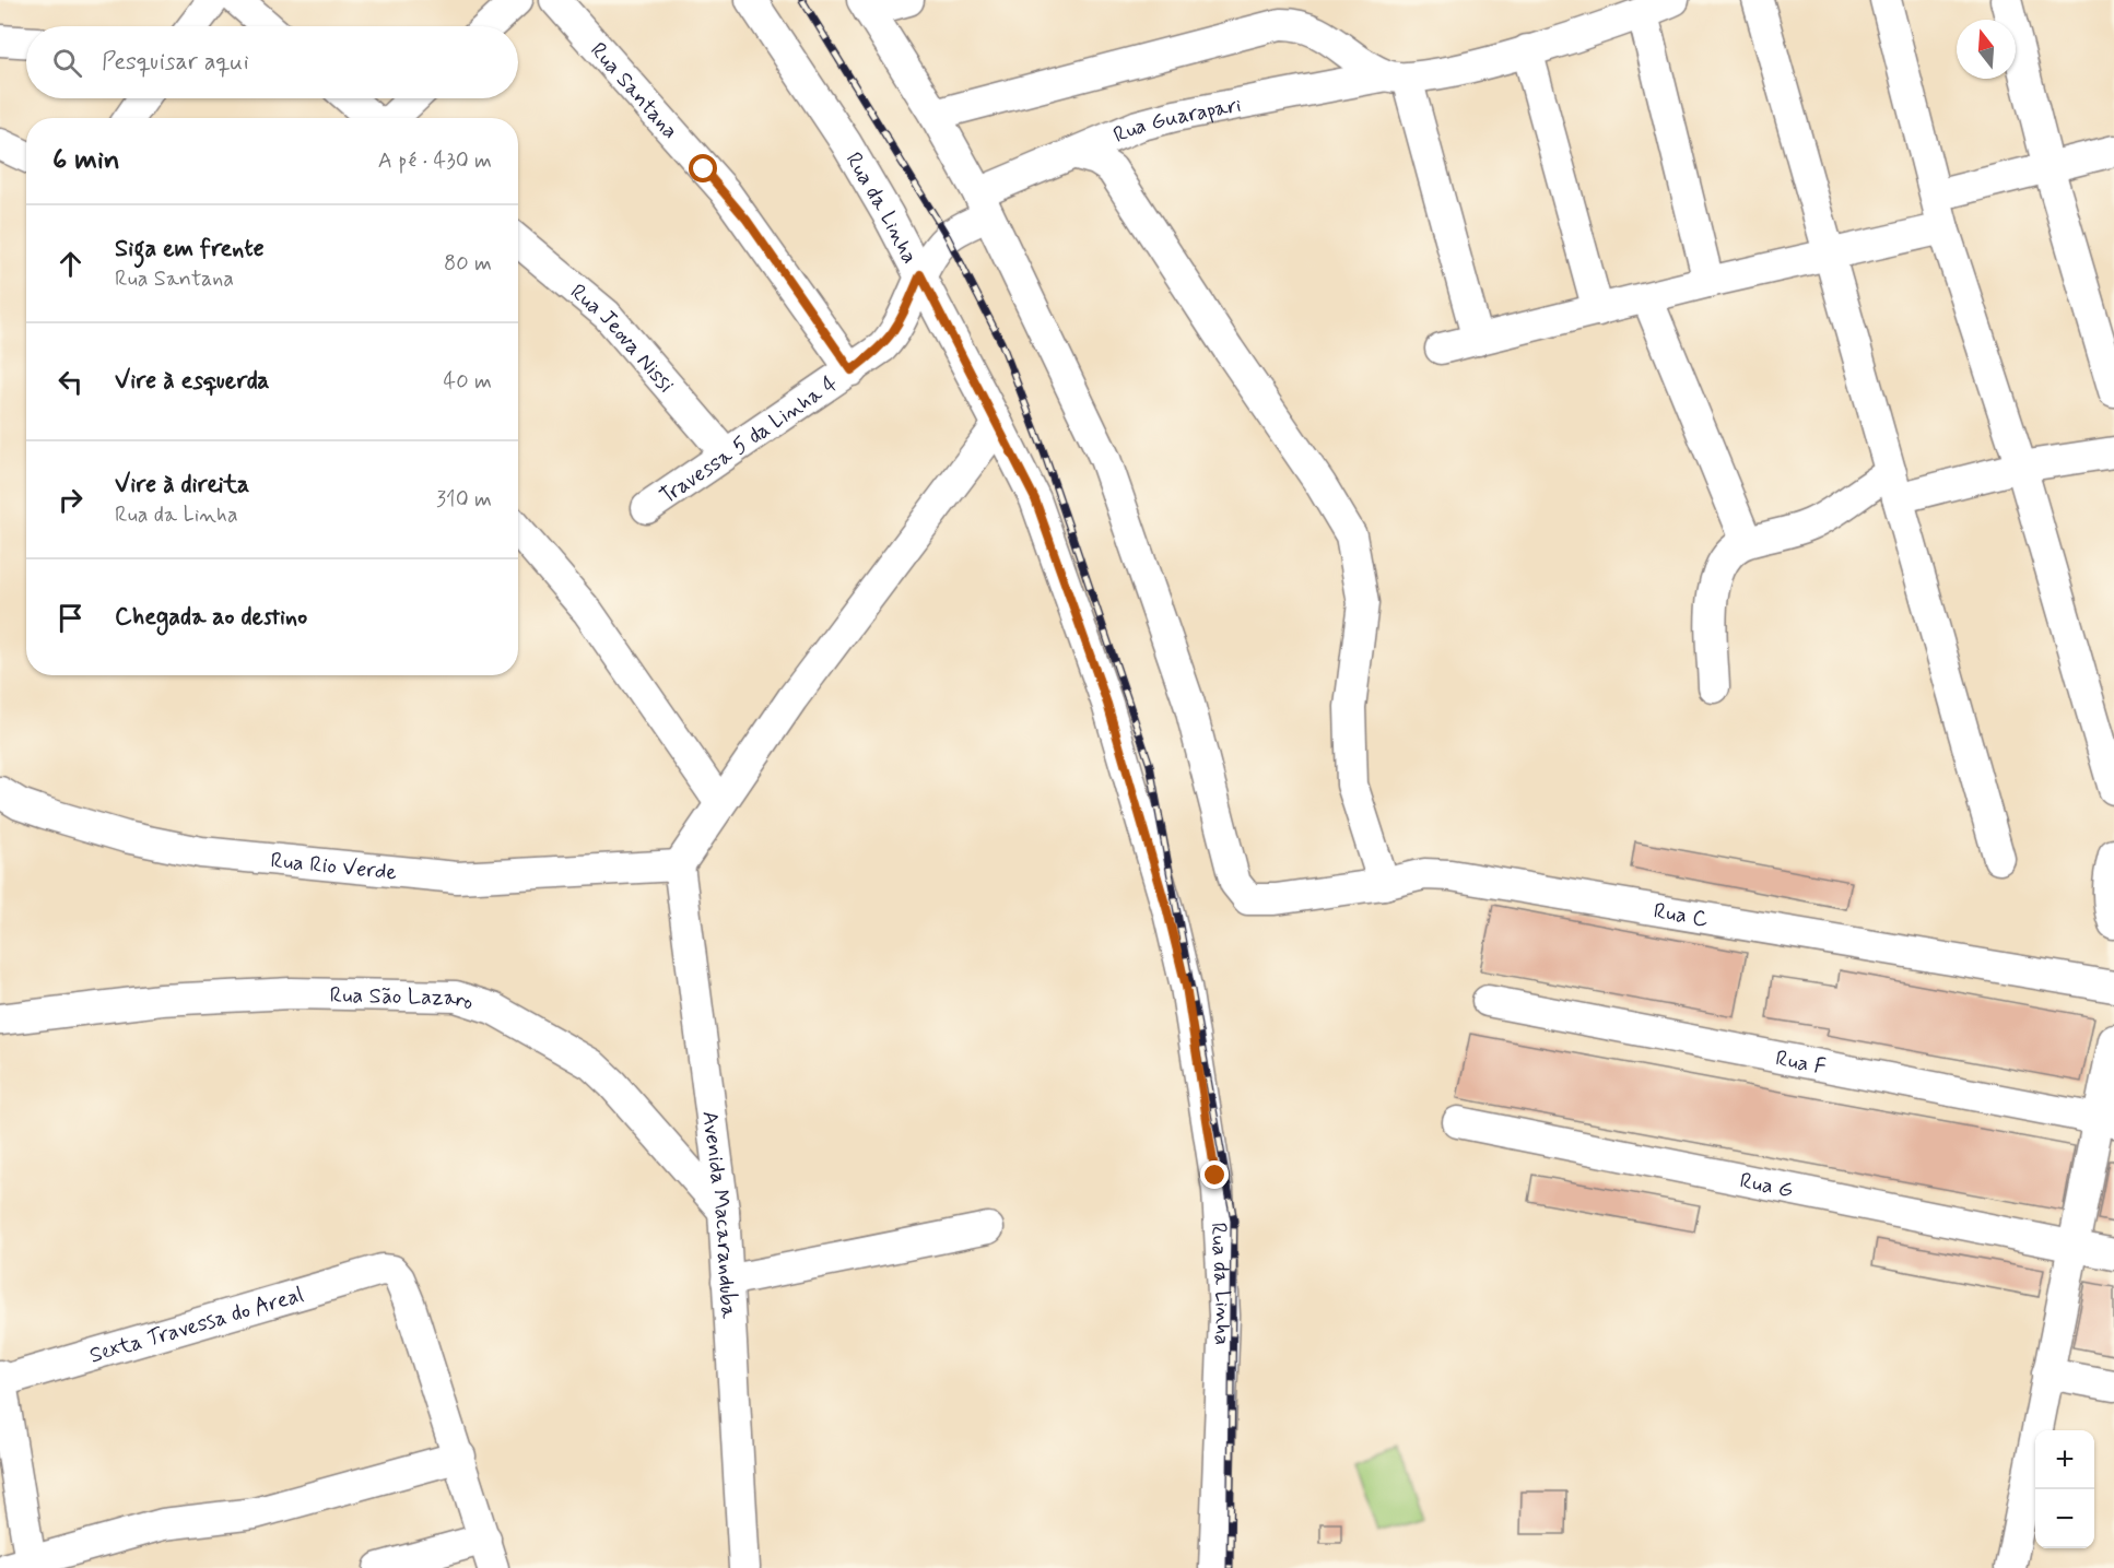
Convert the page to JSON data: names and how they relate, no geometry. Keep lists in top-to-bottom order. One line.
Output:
{"streets":{"street":["Rua Santana","Rua Guarapari","Rua da Linha","Rua Jeova Nissi","Travessa 5 da Linha 4","Rua Rio Verde","Rua C","Rua São Lazaro","Rua F","Rua G","Avenida Macaranduba","Sexta Travessa do Areal"]},"crossings":[["Rua Santana","Travessa 5 da Linha 4"],["Rua Guarapari","Rua da Linha"],["Rua Guarapari","Travessa 5 da Linha 4"],["Rua Guarapari","Rua C"],["Rua da Linha","Travessa 5 da Linha 4"],["Rua Jeova Nissi","Travessa 5 da Linha 4"],["Rua Rio Verde","Avenida Macaranduba"],["Rua São Lazaro","Avenida Macaranduba"]],"north":"top","page":{"search":"Pesquisar aqui","heading":["6 min","A pé · 430 m"],"list":[["Siga em frente","Rua Santana","80 m"],["Vire à esquerda","40 m"],["Vire à direita","Rua da Linha","310 m"],"Chegada ao destino"],"map_buttons":["+","−"]}}
